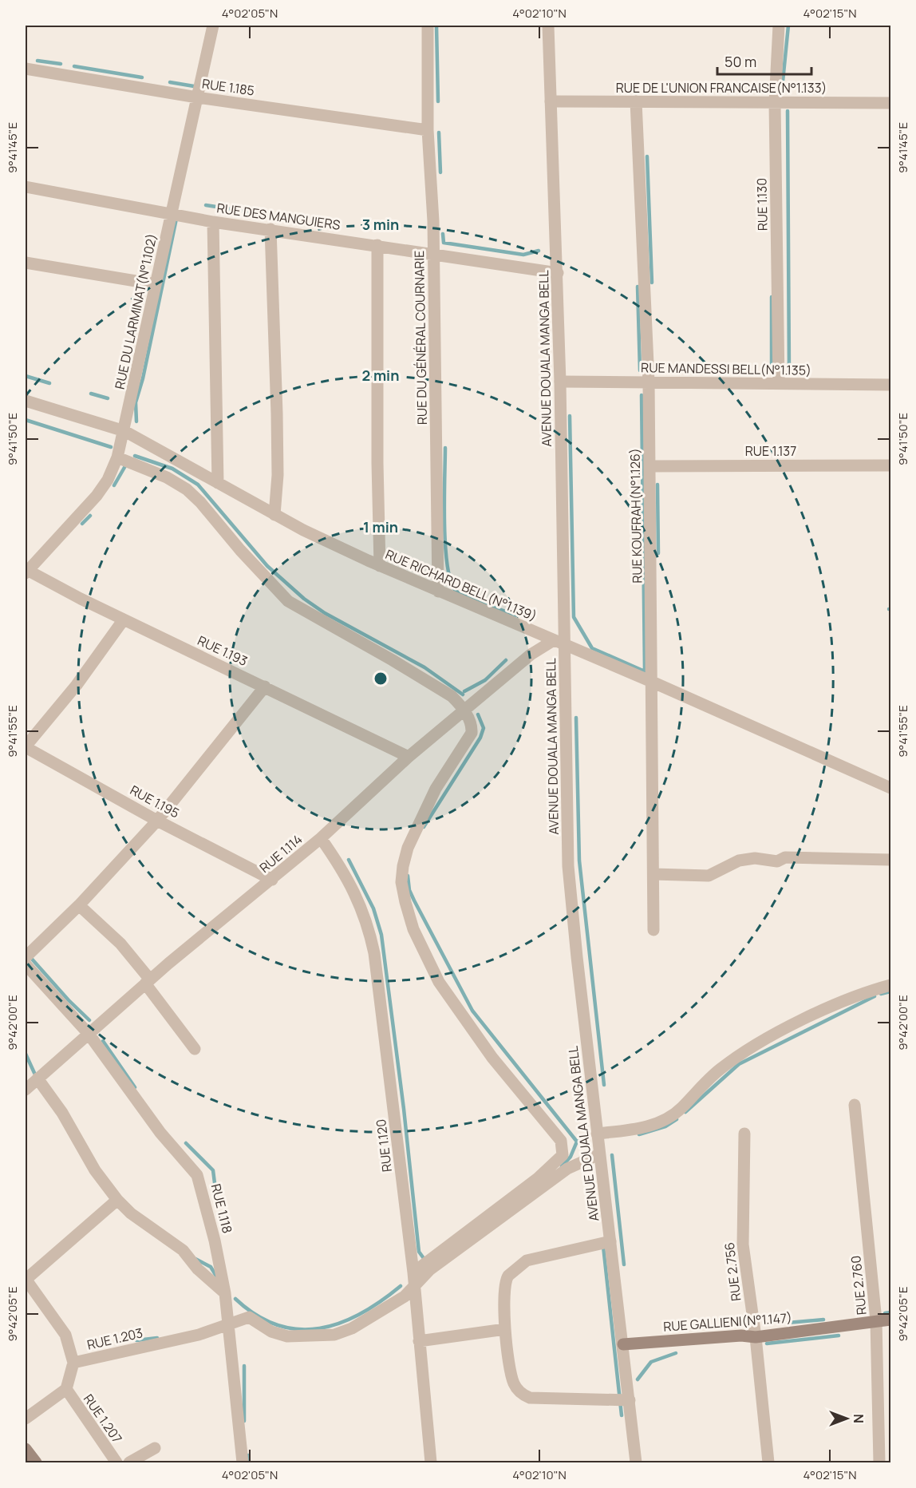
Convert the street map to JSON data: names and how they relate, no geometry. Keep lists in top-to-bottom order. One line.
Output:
{"streets":{"main road":["RUE GALLIENI(N°1.147)"],"street":["RUE 1.185","RUE DE L'UNION FRANCAISE(N°1.133)","RUE 1.130","RUE DES MANGUIERS","RUE DU LARMINAT(N°1.102)","RUE DU GÉNÉRAL COURNARIE","AVENUE DOUALA MANGA BELL","RUE MANDESSI BELL(N°1.135)","RUE 1.137","RUE KOUFRAH(N°1.126)","RUE RICHARD BELL(N°1.139)","RUE 1.193","RUE 1.195","RUE 1.114","RUE 1.120","RUE 1.118","RUE 2.756","RUE 2.760","RUE 1.203","RUE 1.207"]},"crossings":[["RUE 1.185","RUE DU LARMINAT(N°1.102)"],["RUE 1.185","RUE DU GÉNÉRAL COURNARIE"],["RUE DE L'UNION FRANCAISE(N°1.133)","RUE 1.130"],["RUE DE L'UNION FRANCAISE(N°1.133)","AVENUE DOUALA MANGA BELL"],["RUE DE L'UNION FRANCAISE(N°1.133)","RUE KOUFRAH(N°1.126)"],["RUE 1.130","RUE MANDESSI BELL(N°1.135)"],["RUE DES MANGUIERS","RUE DU LARMINAT(N°1.102)"],["RUE DES MANGUIERS","RUE DU GÉNÉRAL COURNARIE"],["RUE DES MANGUIERS","AVENUE DOUALA MANGA BELL"],["RUE DU LARMINAT(N°1.102)","RUE RICHARD BELL(N°1.139)"],["RUE DU LARMINAT(N°1.102)","RUE 1.193"],["RUE DU GÉNÉRAL COURNARIE","RUE RICHARD BELL(N°1.139)"],["AVENUE DOUALA MANGA BELL","RUE MANDESSI BELL(N°1.135)"],["AVENUE DOUALA MANGA BELL","RUE RICHARD BELL(N°1.139)"],["AVENUE DOUALA MANGA BELL","RUE 1.114"],["AVENUE DOUALA MANGA BELL","RUE GALLIENI(N°1.147)"],["AVENUE DOUALA MANGA BELL","RUE 1.203"],["RUE MANDESSI BELL(N°1.135)","RUE KOUFRAH(N°1.126)"],["RUE 1.137","RUE KOUFRAH(N°1.126)"],["RUE KOUFRAH(N°1.126)","RUE RICHARD BELL(N°1.139)"],["RUE RICHARD BELL(N°1.139)","RUE 1.114"],["RUE 1.193","RUE 1.114"],["RUE 1.195","RUE 1.114"],["RUE 1.114","RUE 1.120"],["RUE 1.114","RUE 1.118"],["RUE 1.120","RUE 1.203"],["RUE 1.118","RUE 1.203"],["RUE 2.756","RUE GALLIENI(N°1.147)"],["RUE 2.760","RUE GALLIENI(N°1.147)"],["RUE 1.203","RUE 1.207"]],"scale_bar":"50 m","north":"right","coordinates":["4°02'05\"N","4°02'10\"N","4°02'15\"N","9°41'45\"E","9°41'50\"E","9°41'55\"E","9°42'00\"E","9°42'05\"E"],"rings":["3 min","2 min","1 min"]}
